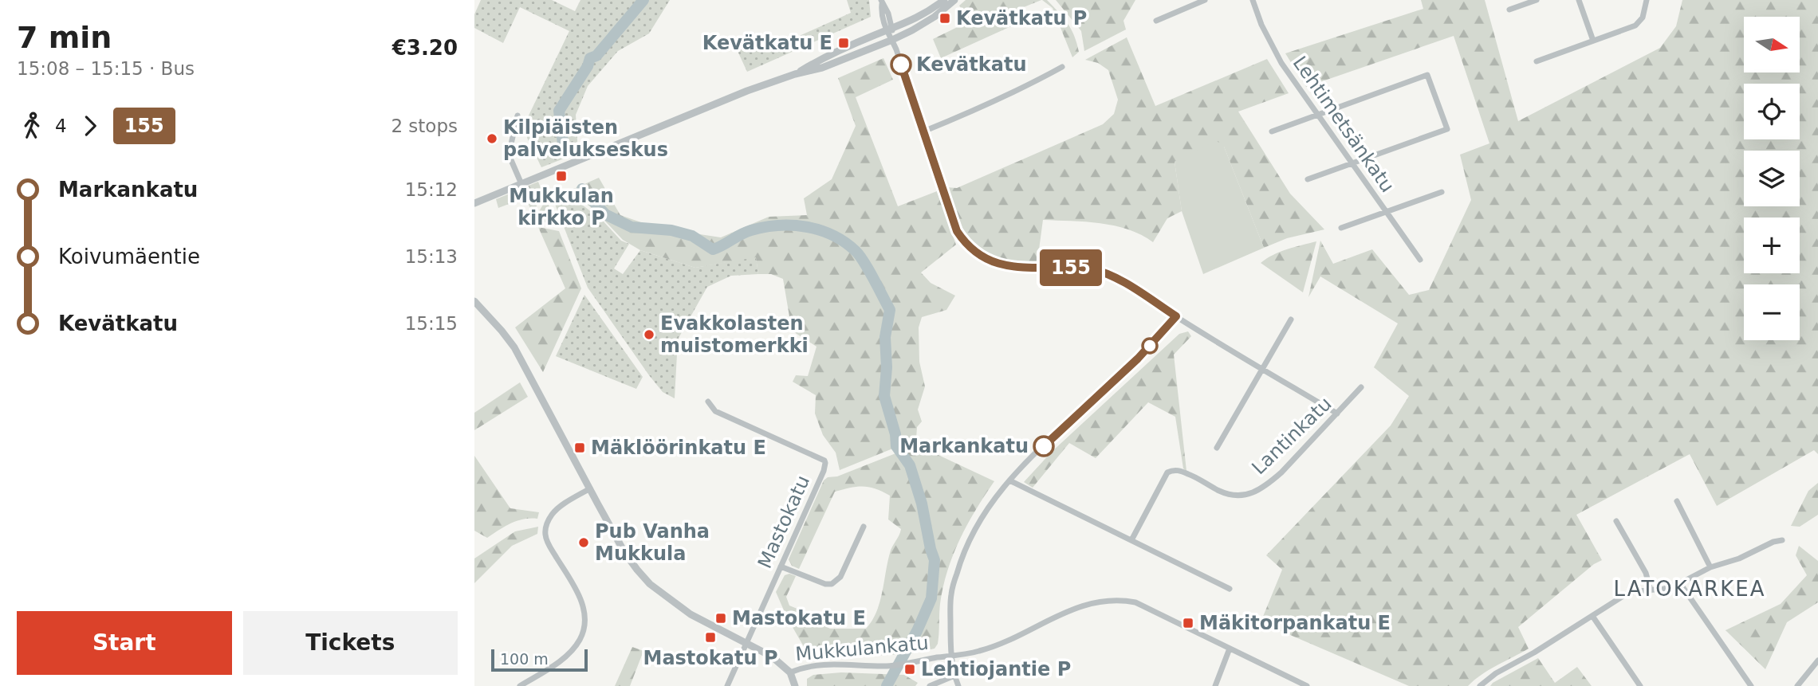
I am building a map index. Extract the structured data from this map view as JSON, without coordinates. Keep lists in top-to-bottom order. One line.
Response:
{"streets":{"street":["Lehtimetsänkatu","Lantinkatu","Mastokatu","Mukkulankatu"]},"crossings":[["Mastokatu","Mukkulankatu"]],"districts":["LATOKARKEA"],"places":{"transit":["Kevätkatu P","Kevätkatu E","Mukkulan kirkko P","Mäklöörinkatu E","Mastokatu E","Mäkitorpankatu E","Mastokatu P","Lehtiojantie P"],"other":["Kevätkatu","Kilpiäisten palvelukseskus","Evakkolasten muistomerkki","Markankatu","Pub Vanha Mukkula"]},"lines":["bus line 155"],"scale_bar":"100 m","north":"right","page":{"heading":["7 min","15:08 – 15:15 · Bus","€3.20"],"on_map":"155","map_buttons":["+","−"],"legs":["4","155","2 stops"],"list":[{"name":"Markankatu","value":"15:12"},{"name":"Koivumäentie","value":"15:13"},{"name":"Kevätkatu","value":"15:15"}],"buttons":["Start","Tickets"],"scale":"100 m"}}
